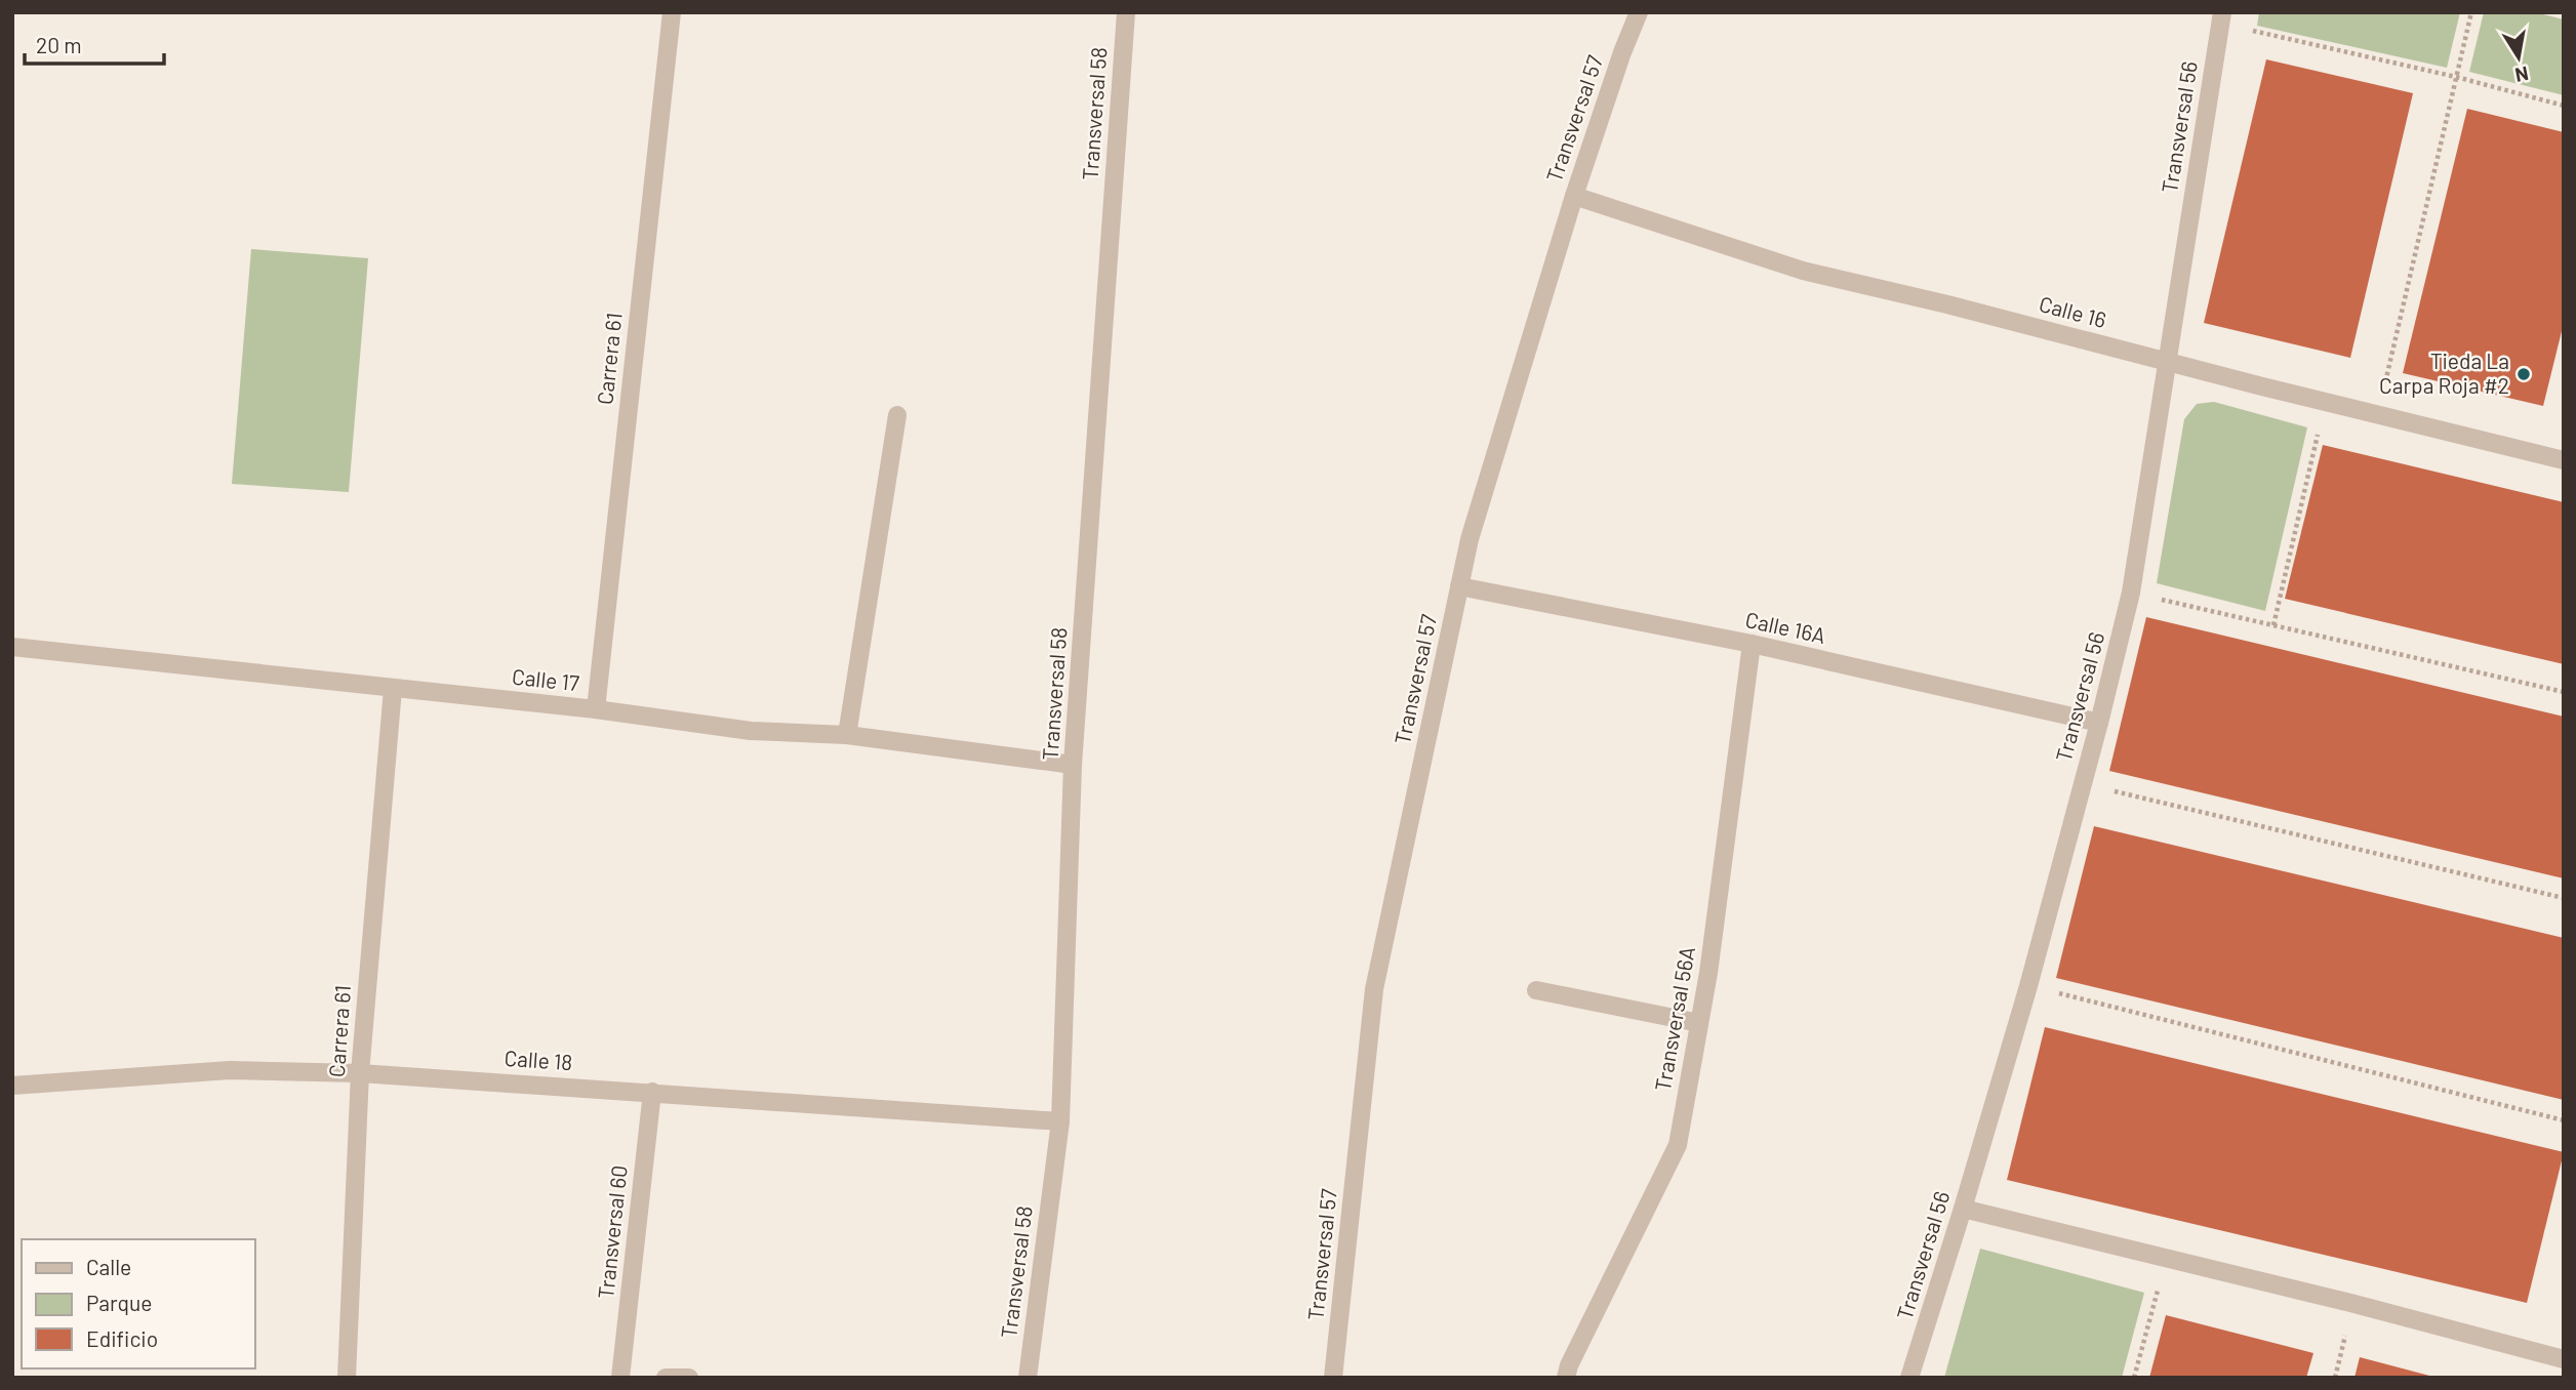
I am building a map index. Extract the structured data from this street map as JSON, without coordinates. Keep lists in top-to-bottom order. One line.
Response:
{"streets":{"street":["Transversal 58","Transversal 57","Transversal 56","Calle 16","Carrera 61","Calle 16A","Calle 17","Transversal 56A","Calle 18","Transversal 60"]},"crossings":[["Transversal 58","Calle 17"],["Transversal 58","Calle 18"],["Transversal 57","Calle 16"],["Transversal 57","Calle 16A"],["Transversal 56","Calle 16"],["Transversal 56","Calle 16A"],["Carrera 61","Calle 17"],["Carrera 61","Calle 18"],["Calle 16A","Transversal 56A"],["Calle 18","Transversal 60"]],"places":["Tieda La Carpa Roja #2"],"legend":["Calle","Parque","Edificio"],"scale_bar":"20 m","north":"bottom"}
